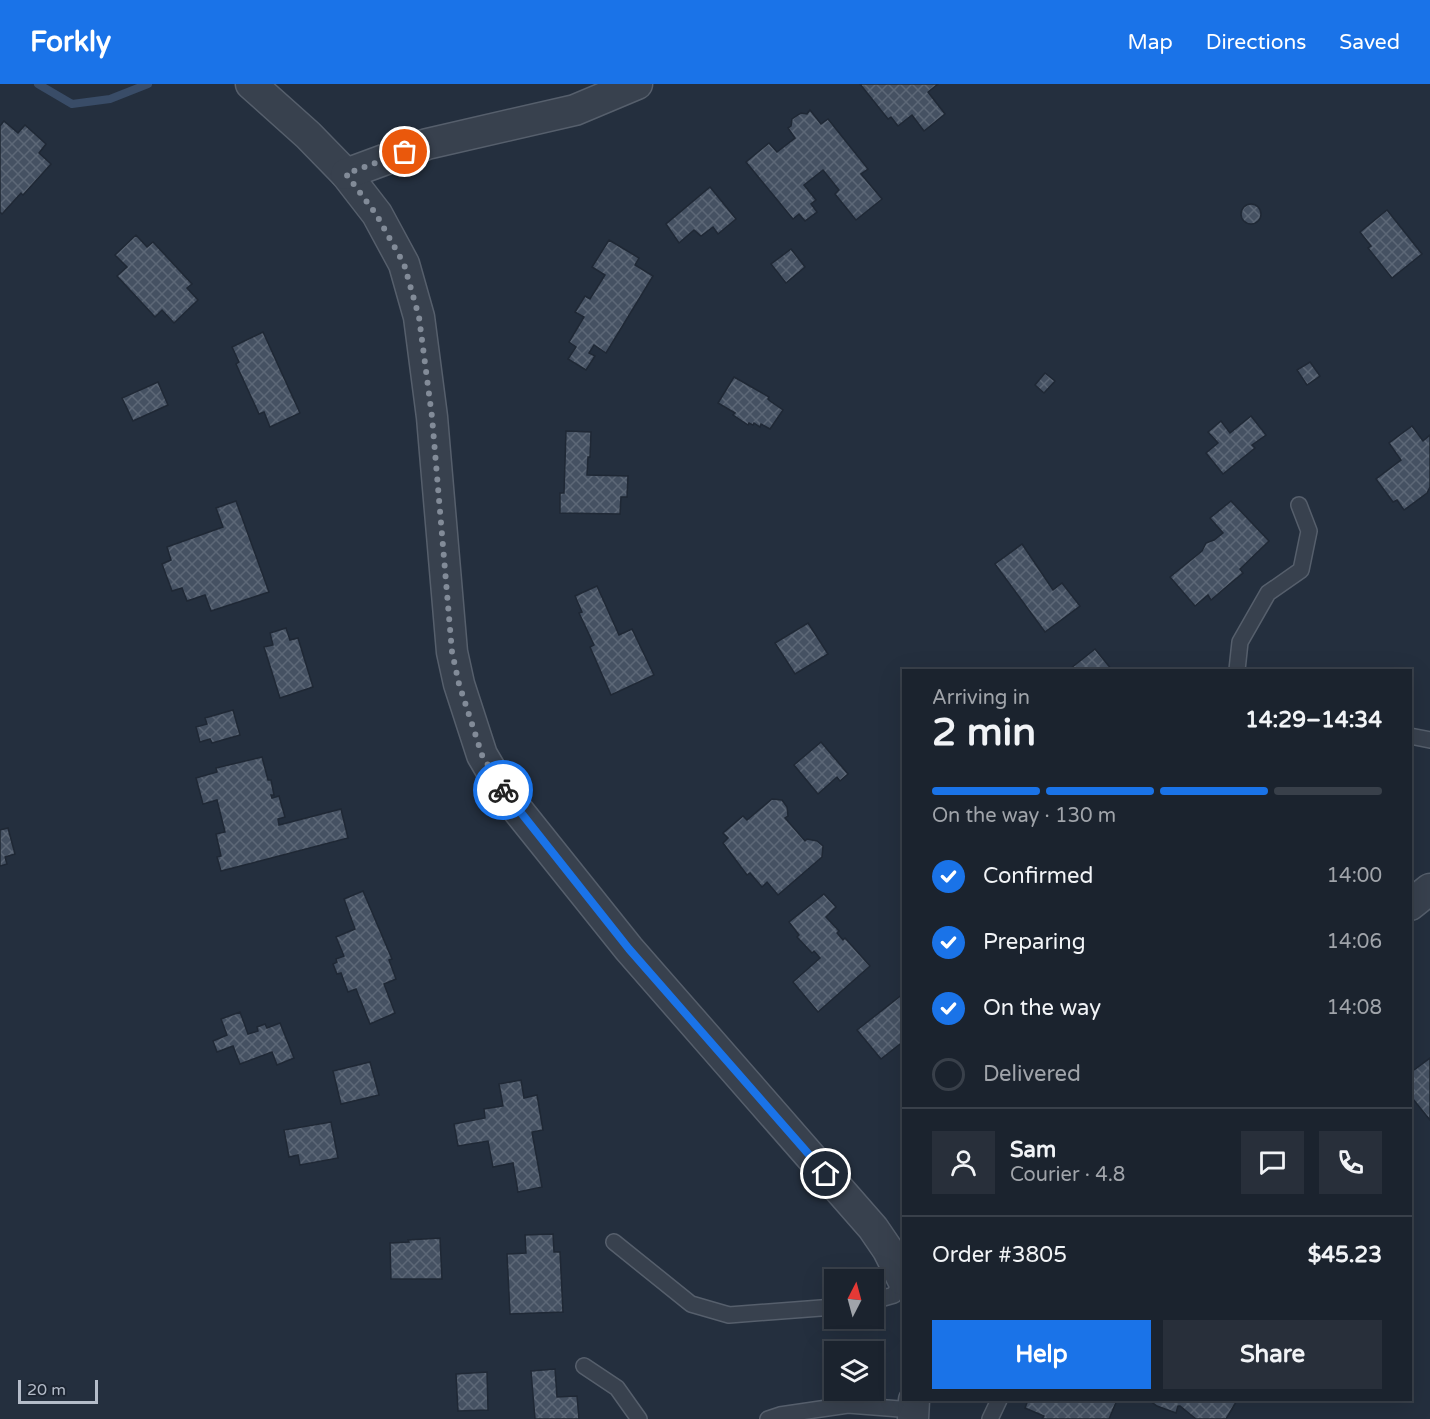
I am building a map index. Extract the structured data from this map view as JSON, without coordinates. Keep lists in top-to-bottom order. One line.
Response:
{"scale_bar":"20 m","north":"top","page":{"header":"Forkly","nav":["Map","Directions","Saved"],"heading":["2 min","Arriving in","14:29–14:34"],"panel":["Sam","Courier · 4.8","Order #3805","$45.23"],"bar":"On the way · 130 m","list":[["Confirmed","14:00"],["Preparing","14:06"],["On the way","14:08"],"Delivered"],"buttons":["Help","Share"],"scale":"20 m"}}
